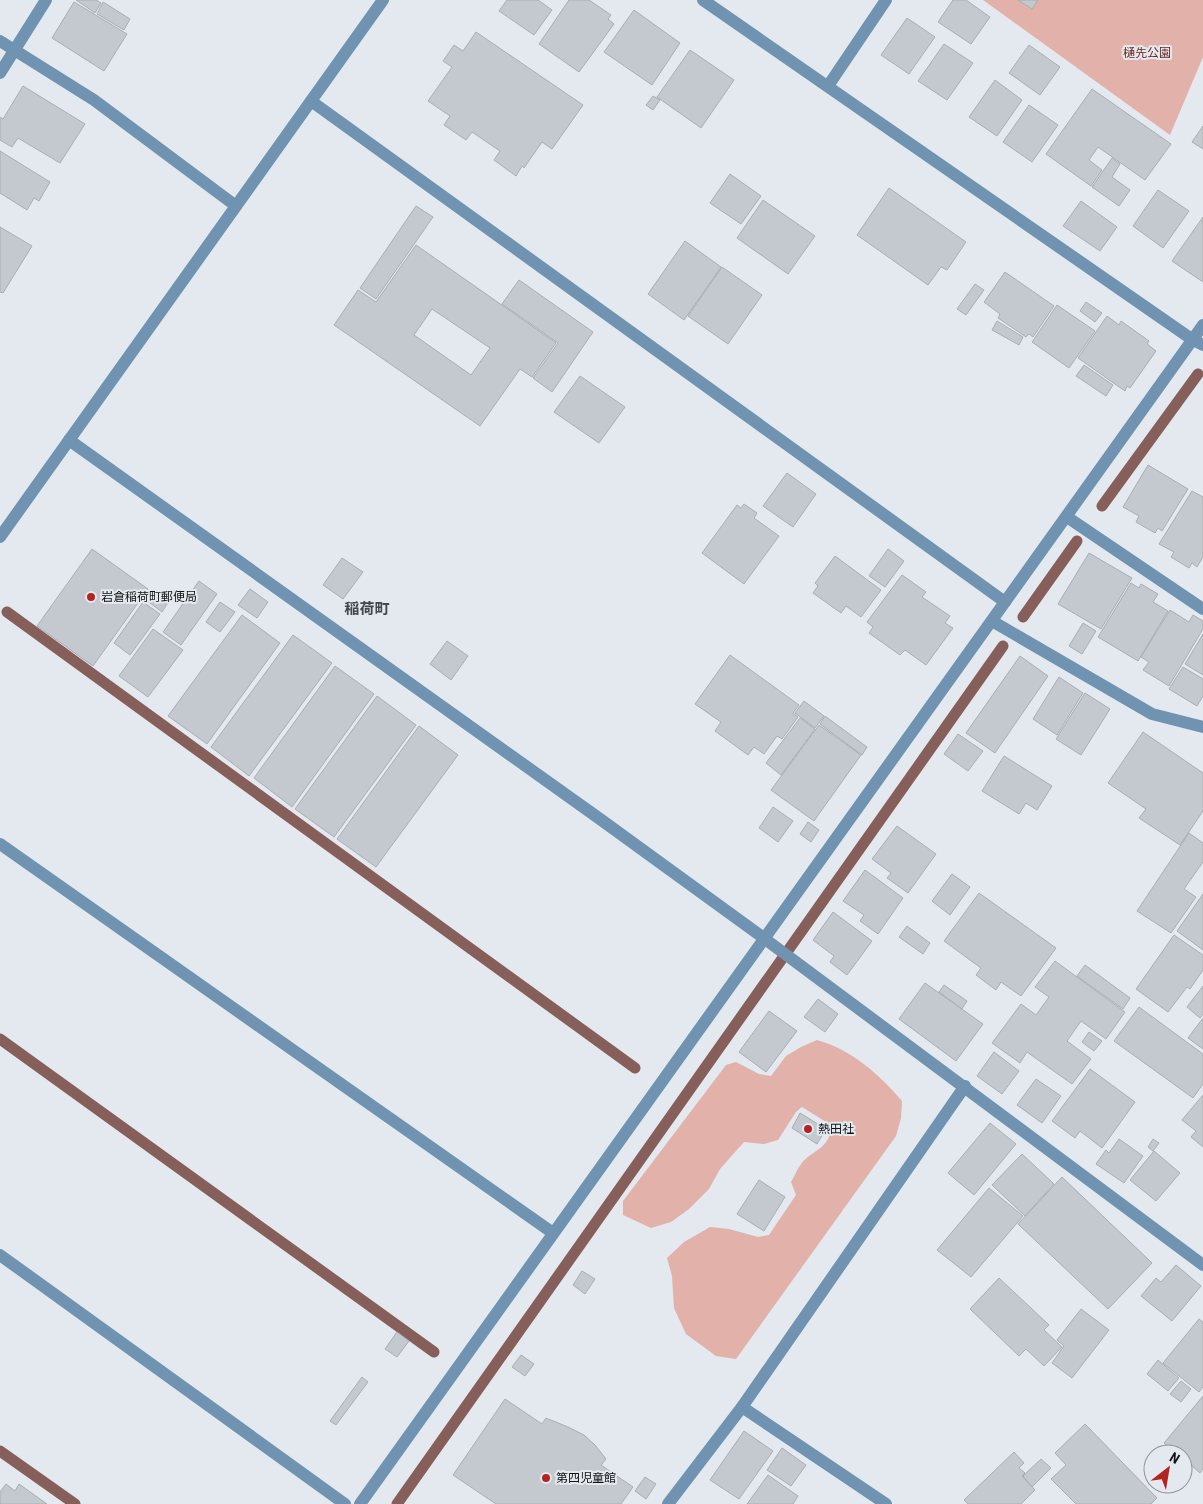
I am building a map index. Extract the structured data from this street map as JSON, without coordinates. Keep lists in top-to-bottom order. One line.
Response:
{"districts":["稲荷町"],"parks":["樋先公園"],"places":["岩倉稲荷町郵便局","熱田社","第四児童館"],"north":"top right"}
